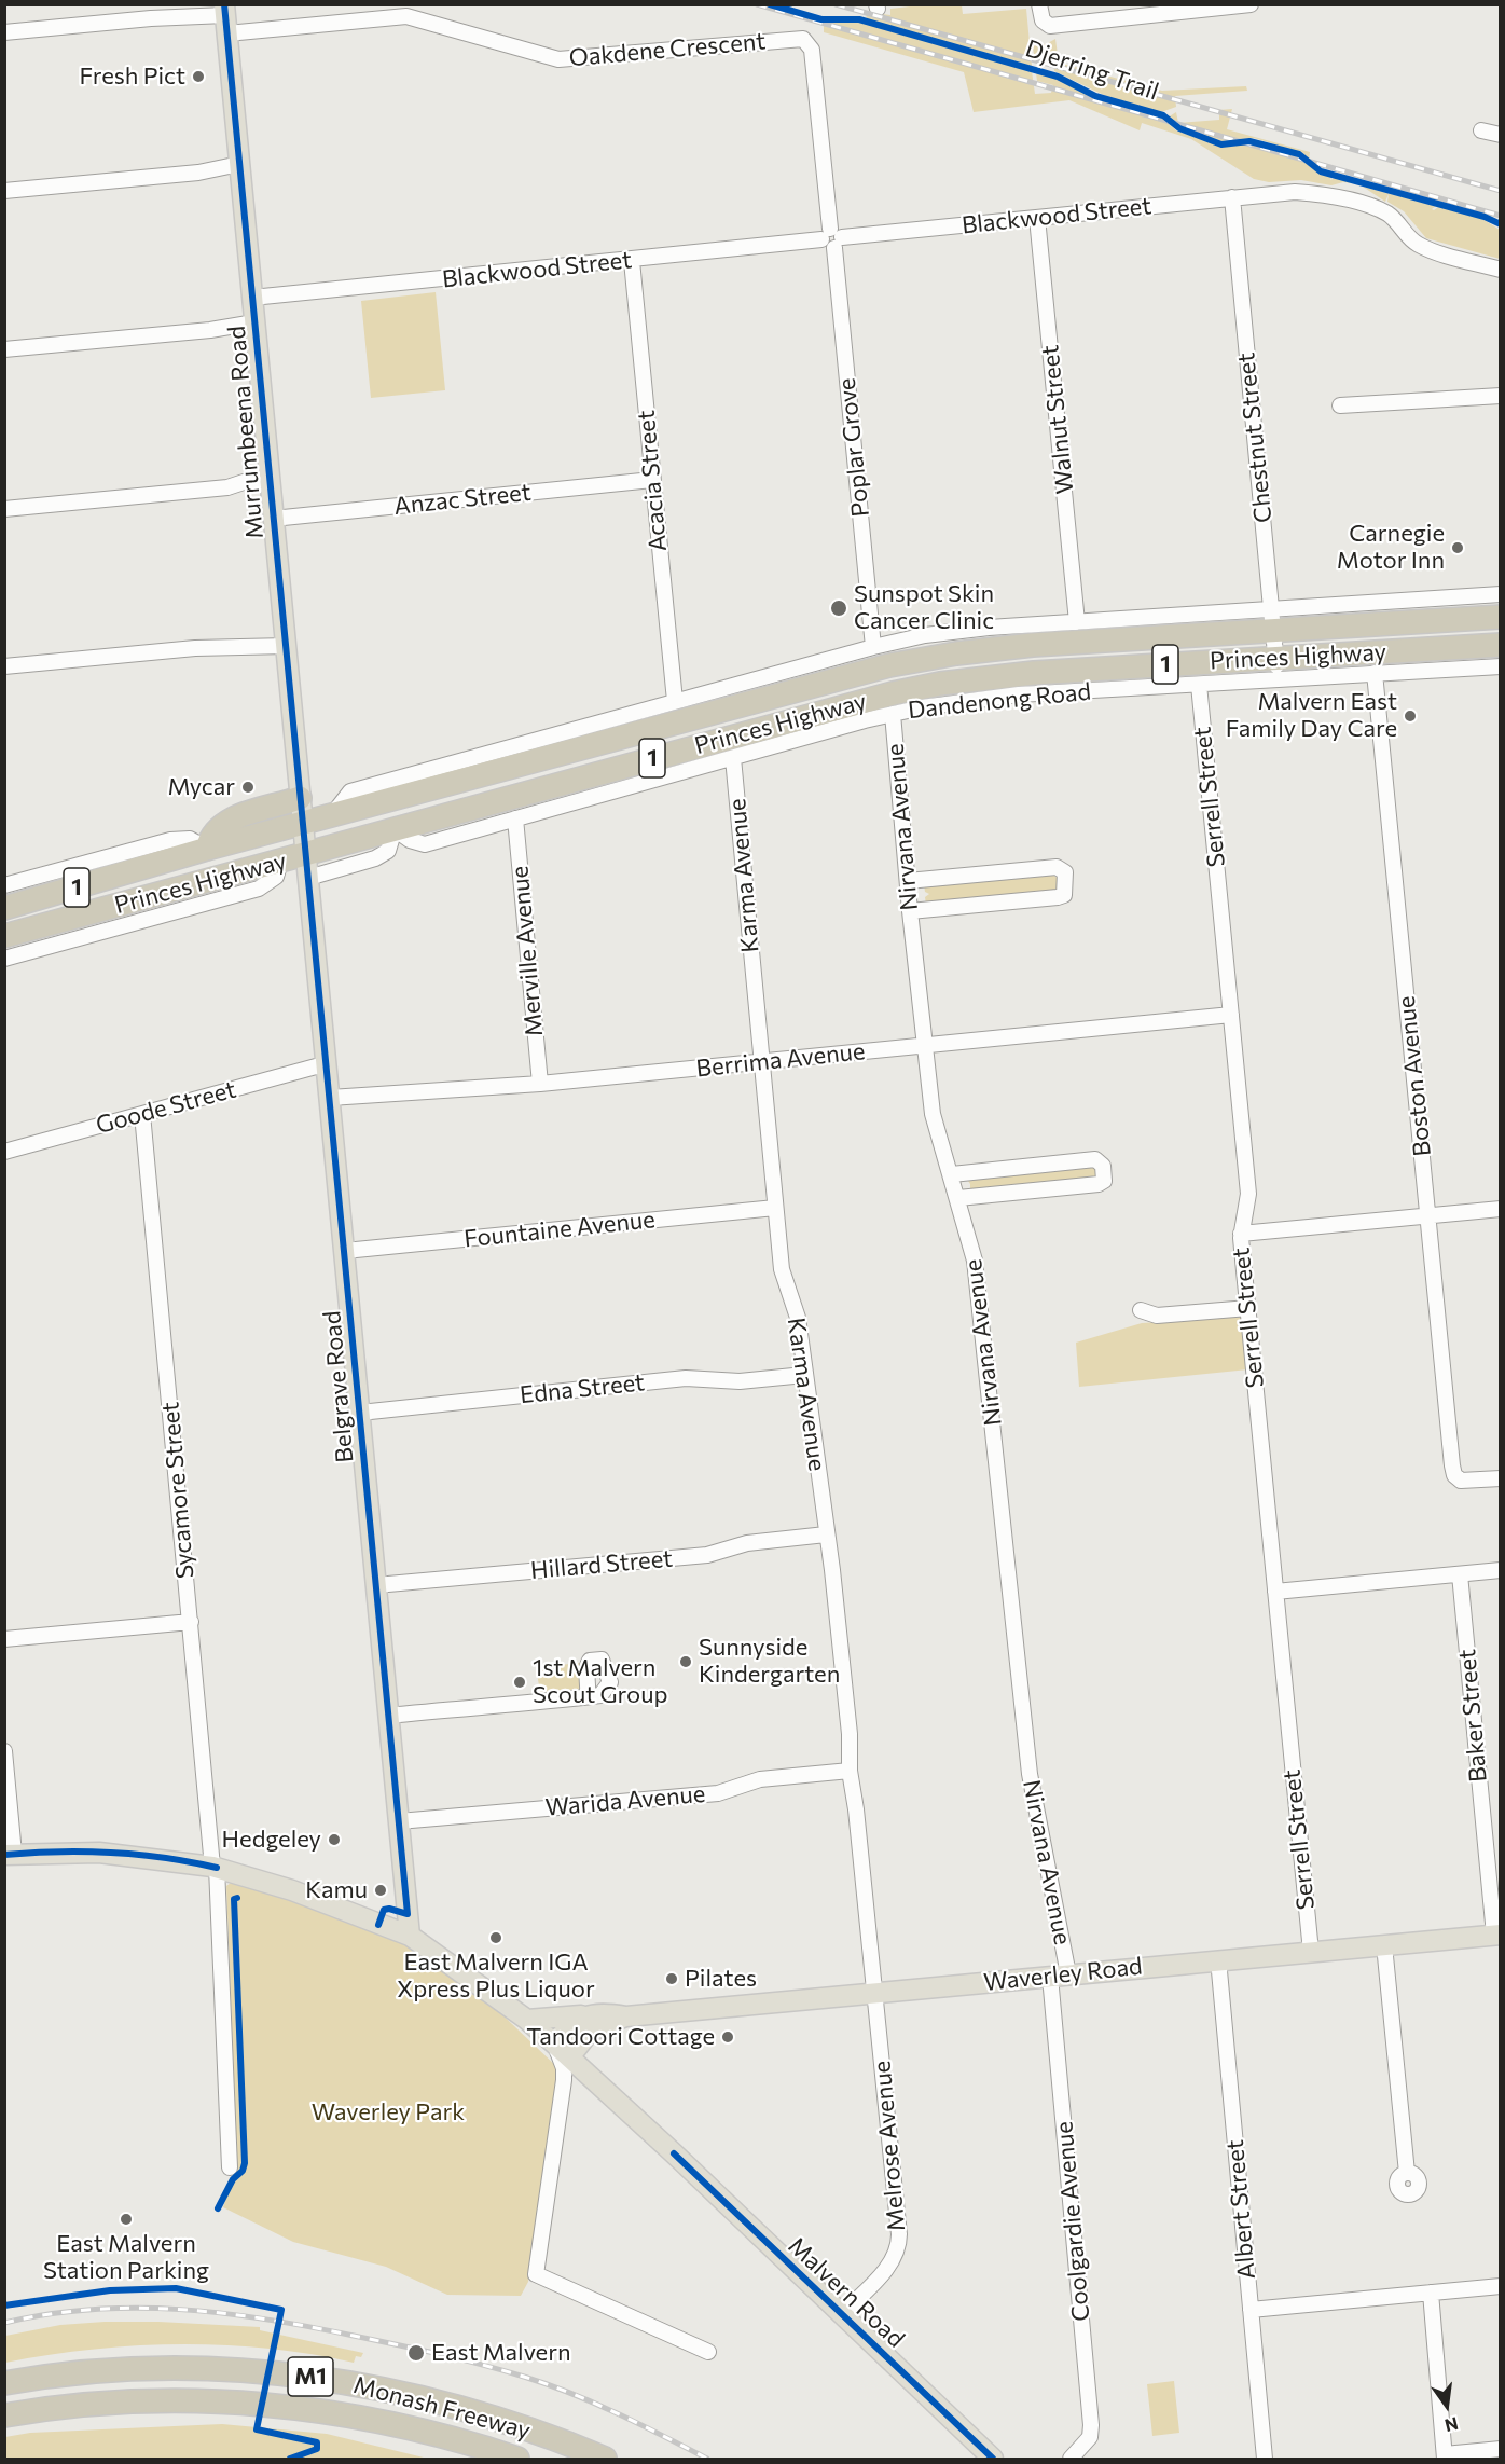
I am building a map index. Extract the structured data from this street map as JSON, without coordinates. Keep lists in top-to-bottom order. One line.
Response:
{"streets":{"highway":["Princes Highway","1","M1","Monash Freeway"],"main road":["Murrumbeena Road","Belgrave Road","Waverley Road","Malvern Road"],"street":["Oakdene Crescent","Blackwood Street","Walnut Street","Chestnut Street","Poplar Grove","Acacia Street","Anzac Street","Dandenong Road","Serrell Street","Nirvana Avenue","Karma Avenue","Merville Avenue","Berrima Avenue","Boston Avenue","Goode Street","Fountaine Avenue","Edna Street","Sycamore Street","Hillard Street","Baker Street","Warida Avenue","Melrose Avenue","Albert Street","Coolgardie Avenue"],"cycle path":["Djerring Trail"]},"crossings":[["Oakdene Crescent","Blackwood Street"],["Oakdene Crescent","Murrumbeena Road"],["Oakdene Crescent","Poplar Grove"],["Blackwood Street","Walnut Street"],["Blackwood Street","Murrumbeena Road"],["Blackwood Street","Chestnut Street"],["Blackwood Street","Poplar Grove"],["Blackwood Street","Acacia Street"],["Murrumbeena Road","Anzac Street"],["Murrumbeena Road","Princes Highway"],["Murrumbeena Road","Belgrave Road"],["Chestnut Street","Princes Highway"],["Chestnut Street","Dandenong Road"],["Acacia Street","Anzac Street"],["Princes Highway","Dandenong Road"],["Princes Highway","Belgrave Road"],["Dandenong Road","Serrell Street"],["Dandenong Road","Nirvana Avenue"],["Dandenong Road","Karma Avenue"],["Dandenong Road","Merville Avenue"],["Dandenong Road","Boston Avenue"],["Serrell Street","Berrima Avenue"],["Serrell Street","Waverley Road"],["Nirvana Avenue","Berrima Avenue"],["Nirvana Avenue","Waverley Road"],["Nirvana Avenue","Coolgardie Avenue"],["Karma Avenue","Berrima Avenue"],["Karma Avenue","Fountaine Avenue"],["Karma Avenue","Edna Street"],["Karma Avenue","Hillard Street"],["Karma Avenue","Warida Avenue"],["Karma Avenue","Waverley Road"],["Karma Avenue","Melrose Avenue"],["Merville Avenue","Berrima Avenue"],["Berrima Avenue","Belgrave Road"],["Goode Street","Belgrave Road"],["Goode Street","Sycamore Street"],["Fountaine Avenue","Belgrave Road"],["Belgrave Road","Edna Street"],["Belgrave Road","Hillard Street"],["Belgrave Road","Warida Avenue"],["Baker Street","Waverley Road"],["Waverley Road","Melrose Avenue"],["Waverley Road","Albert Street"],["Waverley Road","Coolgardie Avenue"],["Waverley Road","Malvern Road"],["Melrose Avenue","Malvern Road"]],"parks":["Waverley Park"],"places":["Fresh Pict","Carnegie Motor Inn","Sunspot Skin Cancer Clinic","Malvern East Family Day Care","Mycar","Sunnyside Kindergarten","1st Malvern Scout Group","Hedgeley","Kamu","East Malvern IGA Xpress Plus Liquor","Pilates","Tandoori Cottage","East Malvern Station Parking","East Malvern"],"north":"bottom"}
